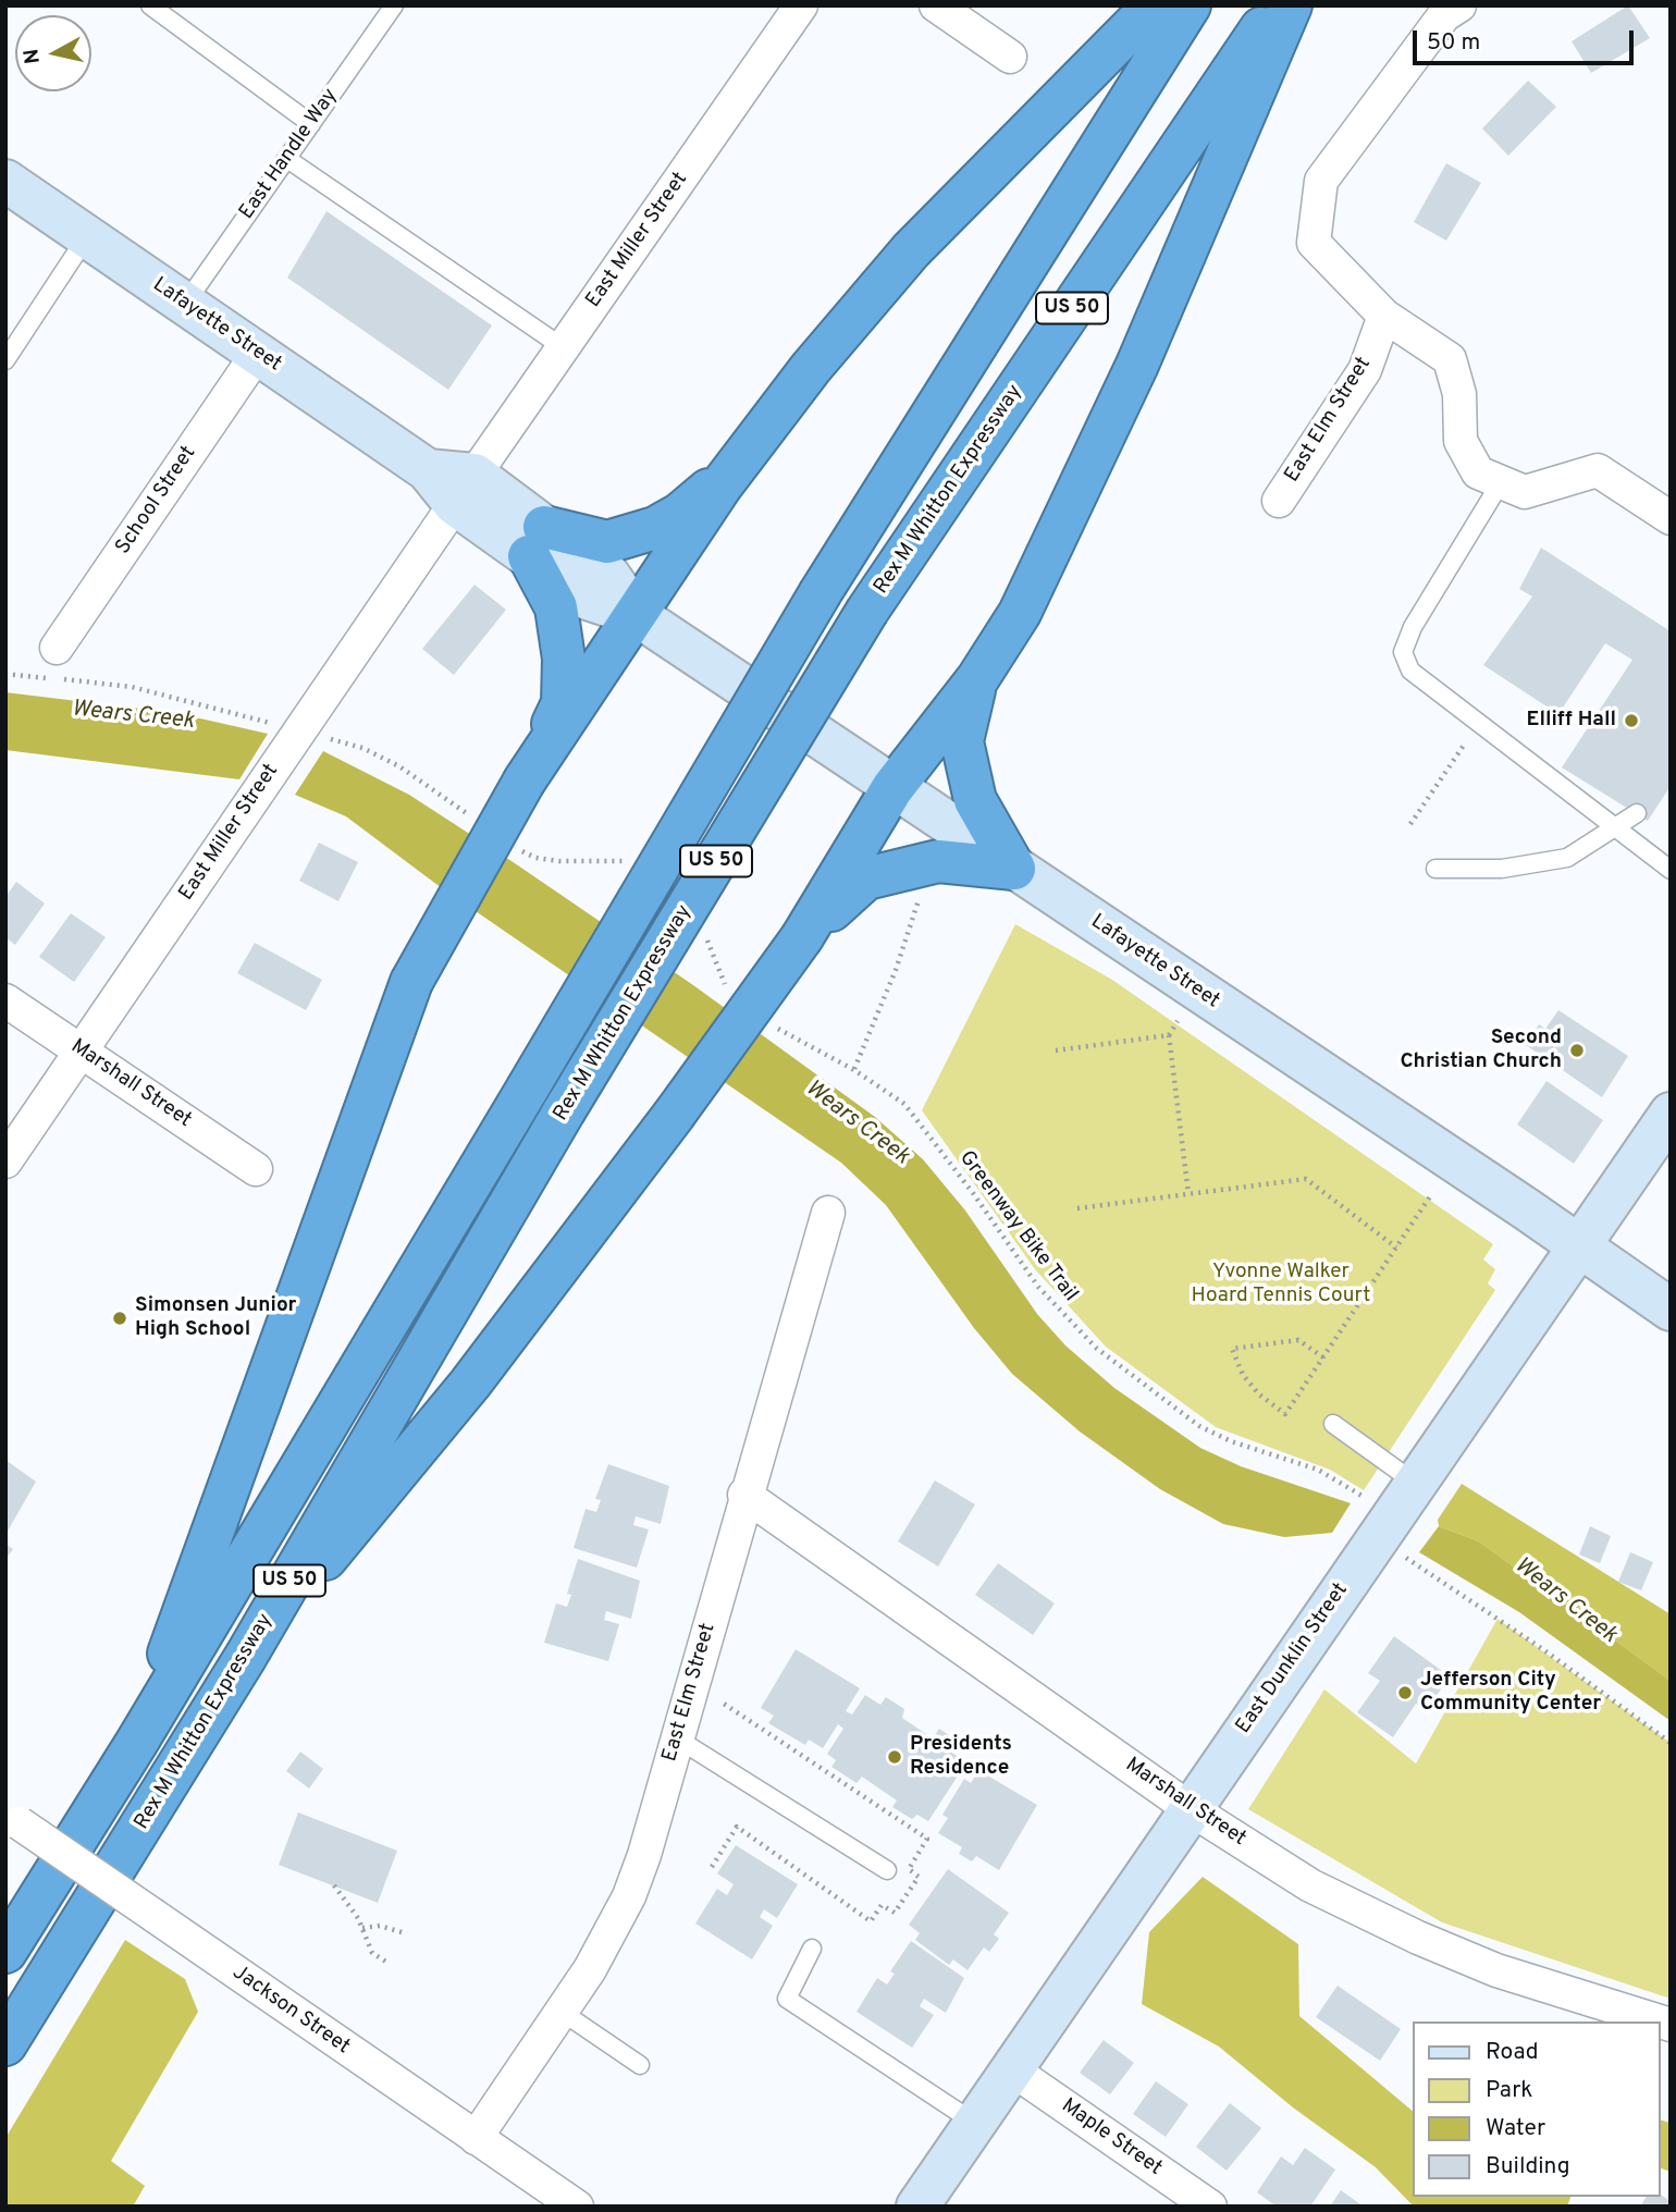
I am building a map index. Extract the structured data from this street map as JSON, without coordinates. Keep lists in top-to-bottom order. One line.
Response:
{"streets":{"highway":["US 50","Rex M Whitton Expressway"],"main road":["Lafayette Street","East Dunklin Street"],"street":["East Miller Street","East Elm Street","School Street","Marshall Street","Jackson Street","Maple Street"],"lane":["East Handle Way"],"path":["Greenway Bike Trail"]},"crossings":[["East Handle Way","Lafayette Street"],["East Miller Street","Lafayette Street"],["East Miller Street","Marshall Street"],["Lafayette Street","School Street"],["Lafayette Street","East Dunklin Street"],["East Elm Street","Marshall Street"],["East Elm Street","Jackson Street"],["Marshall Street","East Dunklin Street"],["East Dunklin Street","Maple Street"]],"water":["Wears Creek"],"parks":["Yvonne Walker Hoard Tennis Court"],"places":["Elliff Hall","Second Christian Church","Simonsen Junior High School","Jefferson City Community Center","Presidents Residence"],"legend":["Road","Park","Water","Building"],"scale_bar":"50 m","north":"left"}
